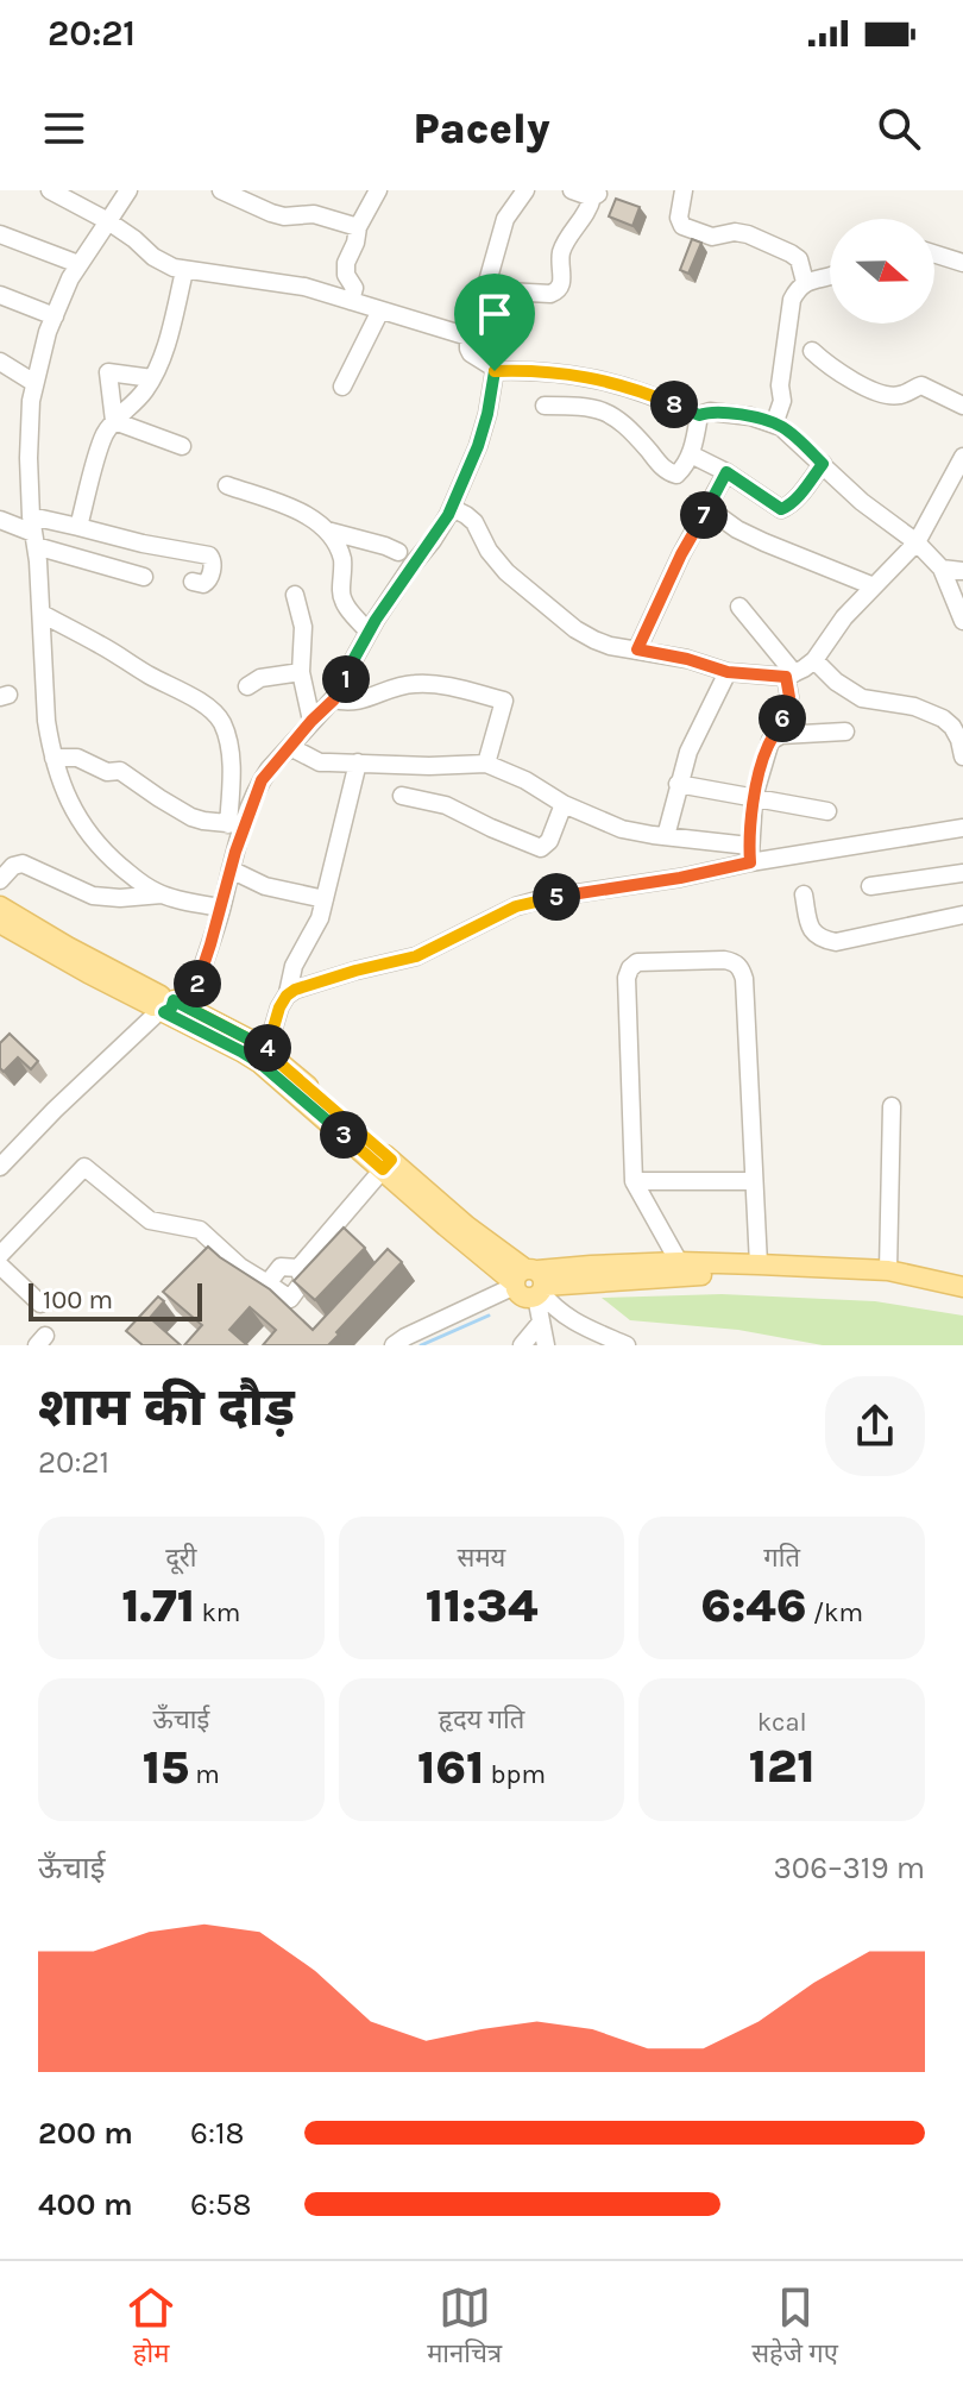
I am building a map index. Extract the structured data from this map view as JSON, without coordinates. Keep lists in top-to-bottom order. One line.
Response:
{"scale_bar":"100 m","north":"right","page":{"status":"20:21","header":"Pacely","pins":["8","7","1","6","5","2","4","3"],"scale":"100 m","heading":["शाम की दौड़","20:21"],"stats":[["दूरी","1.71 km"],["समय","11:34"],["गति","6:46 /km"],["ऊँचाई","15 m"],["हृदय गति","161 bpm"],["kcal","121"]],"chart":["ऊँचाई","306–319 m"],"list":[{"name":"200 m","note":"6:18"},{"name":"400 m","note":"6:58"}],"tabs":["होम","मानचित्र","सहेजे गए"]}}
